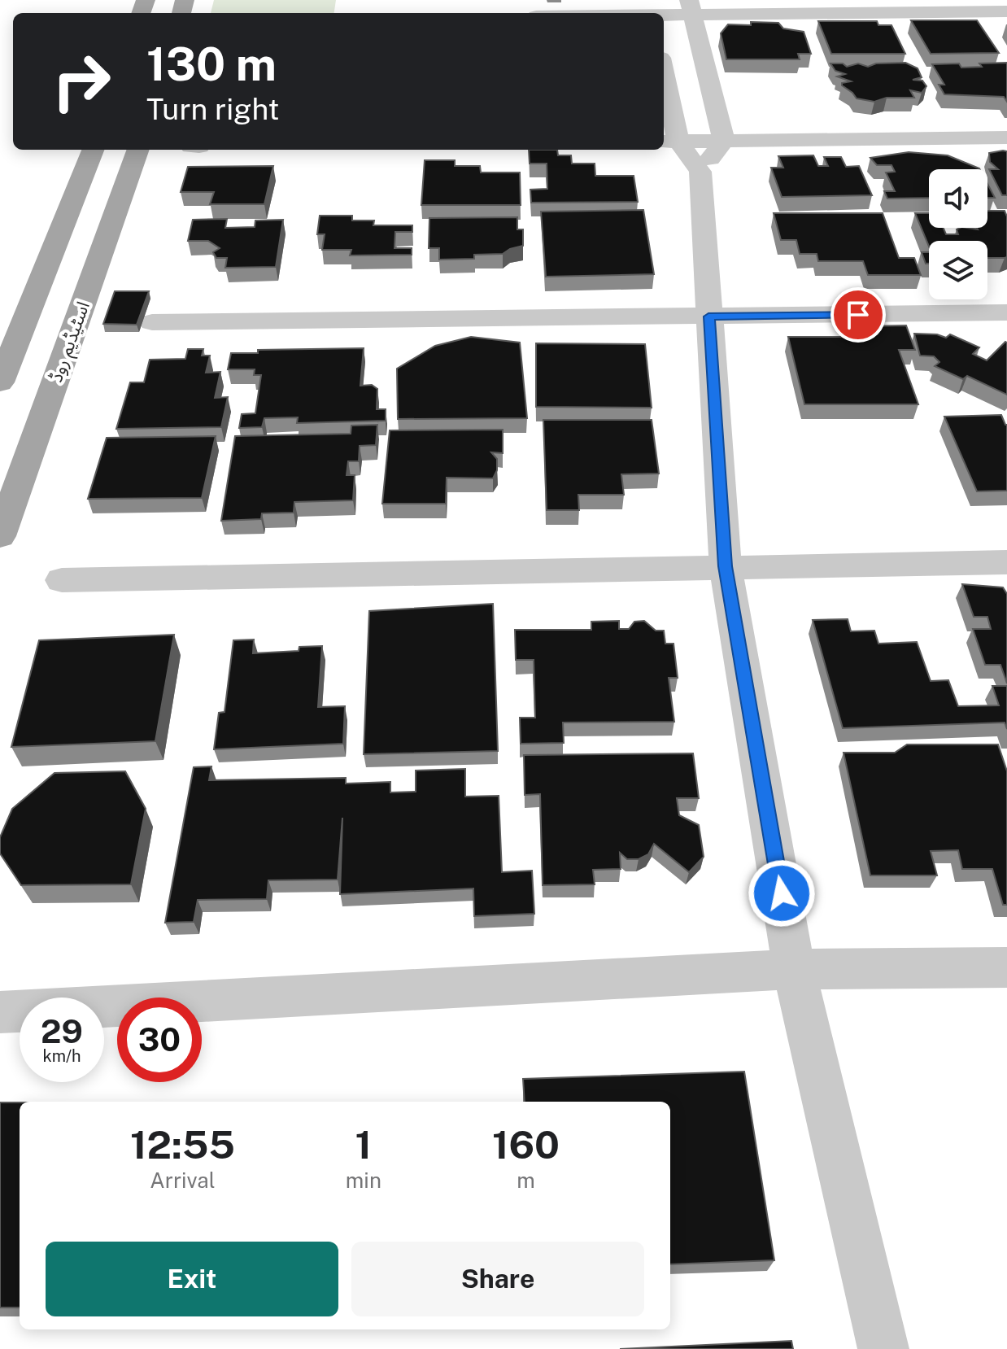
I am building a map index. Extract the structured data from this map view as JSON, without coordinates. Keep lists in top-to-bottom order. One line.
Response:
{"streets":{"main road":["اسٹیڈیم روڈ"]},"page":{"turn":["130 m","Turn right"],"speed":"29 km/h","limit":"30","eta":["12:55","Arrival","1","min","160","m"],"buttons":["Exit","Share"]}}
